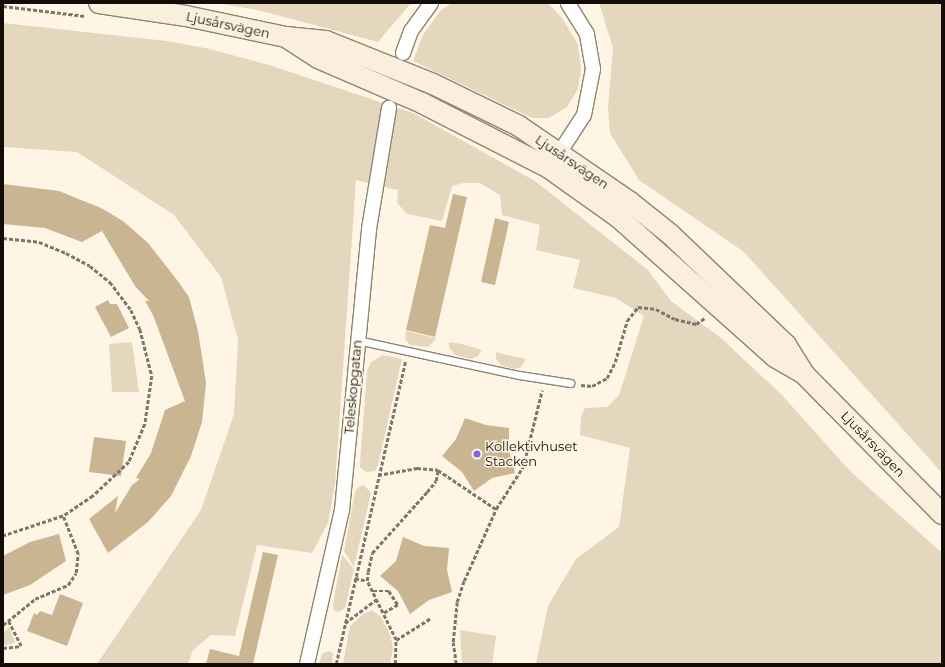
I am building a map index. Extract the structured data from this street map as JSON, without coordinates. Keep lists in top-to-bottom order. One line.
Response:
{"streets":{"main road":["Ljusårsvägen"],"street":["Teleskopgatan"]},"places":["Kollektivhuset Stacken"]}
